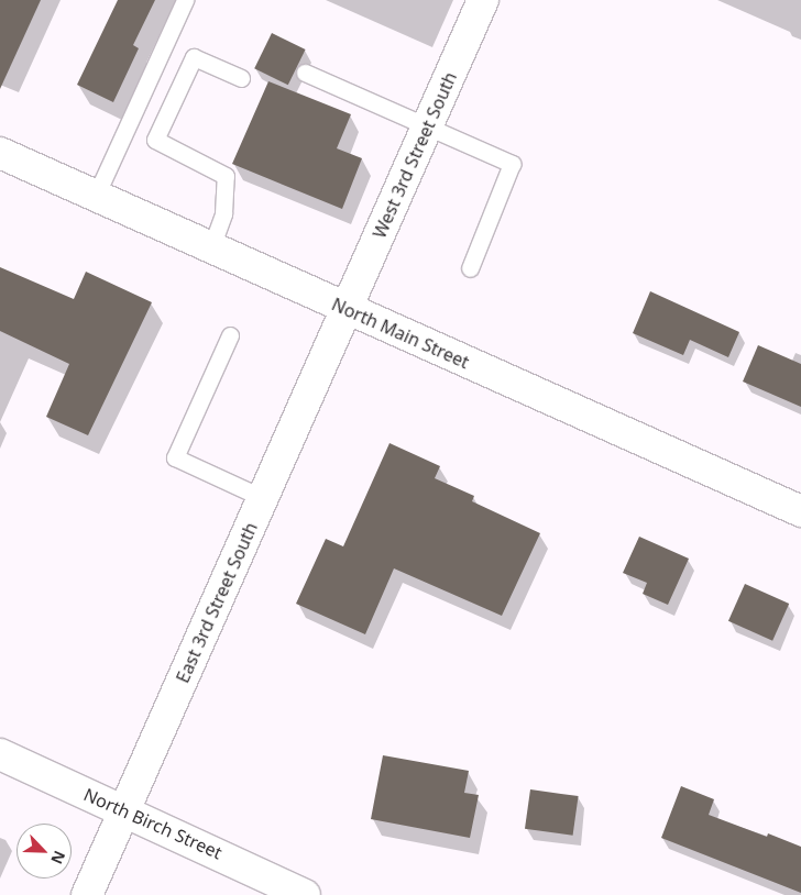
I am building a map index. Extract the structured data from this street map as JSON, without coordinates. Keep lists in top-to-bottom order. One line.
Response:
{"streets":{"street":["West 3rd Street South","North Main Street","East 3rd Street South","North Birch Street"]},"crossings":[["West 3rd Street South","North Main Street"],["West 3rd Street South","East 3rd Street South"],["North Main Street","East 3rd Street South"],["East 3rd Street South","North Birch Street"]],"north":"bottom right"}
